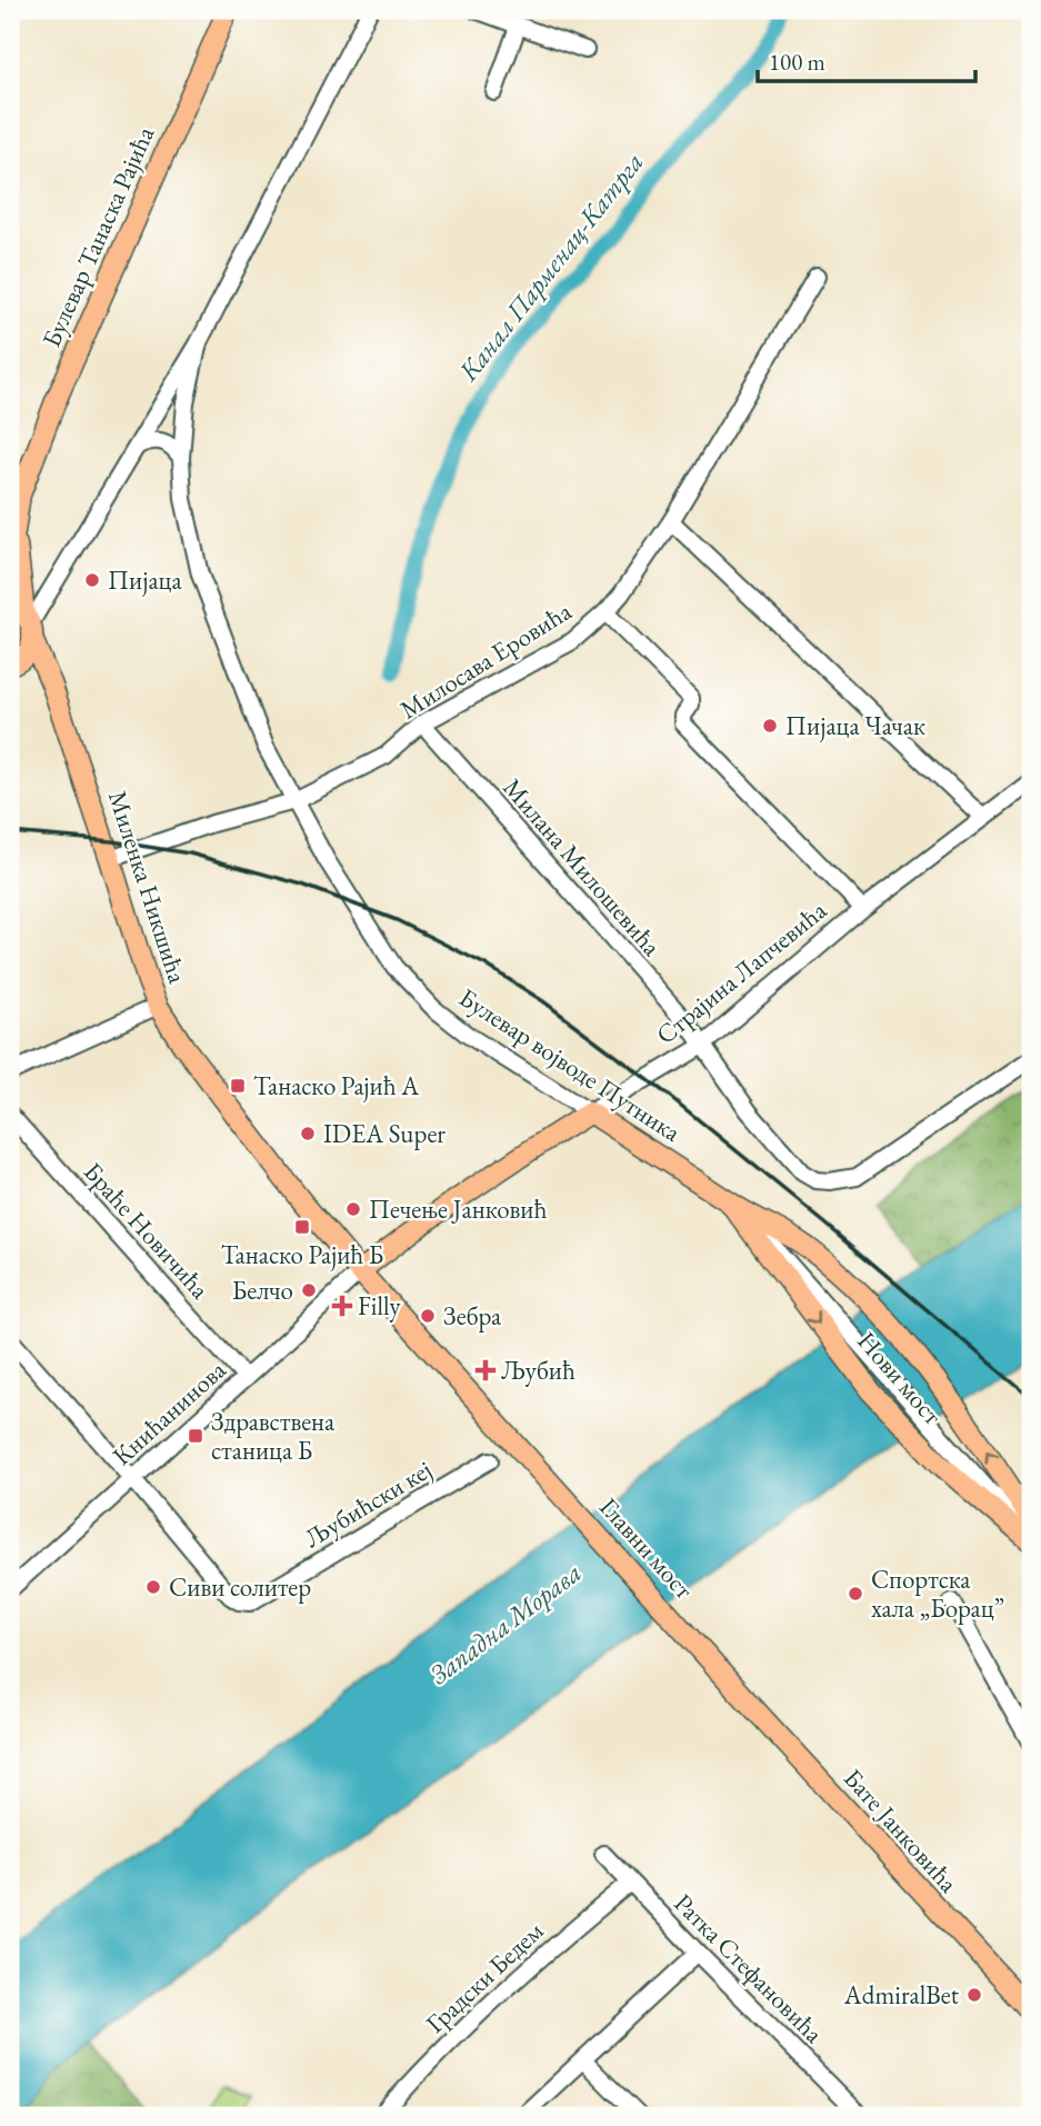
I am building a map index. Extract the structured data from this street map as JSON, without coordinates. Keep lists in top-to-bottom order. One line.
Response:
{"streets":{"main road":["Булевар Танаска Рајића","Миленка Никшића","Страјина Лапчевића","Булевар војводе Путника","Нови мост","Главни мост","Бате Јанковића"],"street":["Милосава Еровића","Милана Милошевића","Браће Новичића","Книћанинова","Љубићски кеј","Ратка Стефановића","Градски Бедем"]},"crossings":[["Булевар Танаска Рајића","Миленка Никшића"],["Милосава Еровића","Милана Милошевића"],["Милосава Еровића","Миленка Никшића"],["Милосава Еровића","Булевар војводе Путника"],["Милана Милошевића","Страјина Лапчевића"],["Миленка Никшића","Страјина Лапчевића"],["Миленка Никшића","Книћанинова"],["Миленка Никшића","Главни мост"],["Страјина Лапчевића","Булевар војводе Путника"],["Страјина Лапчевића","Книћанинова"],["Булевар војводе Путника","Нови мост"],["Браће Новичића","Книћанинова"],["Книћанинова","Љубићски кеј"],["Главни мост","Бате Јанковића"],["Ратка Стефановића","Градски Бедем"]],"water":["Канал Парменац-Катрга","Западна Морава"],"places":{"other":["Пијаца","Пијаца Чачак","IDEA Super","Печење Јанковић","Белчо","Зебра","Сиви солитер","Спортска хала „Борац”","AdmiralBet"],"transit":["Танаско Рајић А","Танаско Рајић Б","Здравствена станица Б"],"health":["Filly","Љубић"]},"scale_bar":"100 m"}
